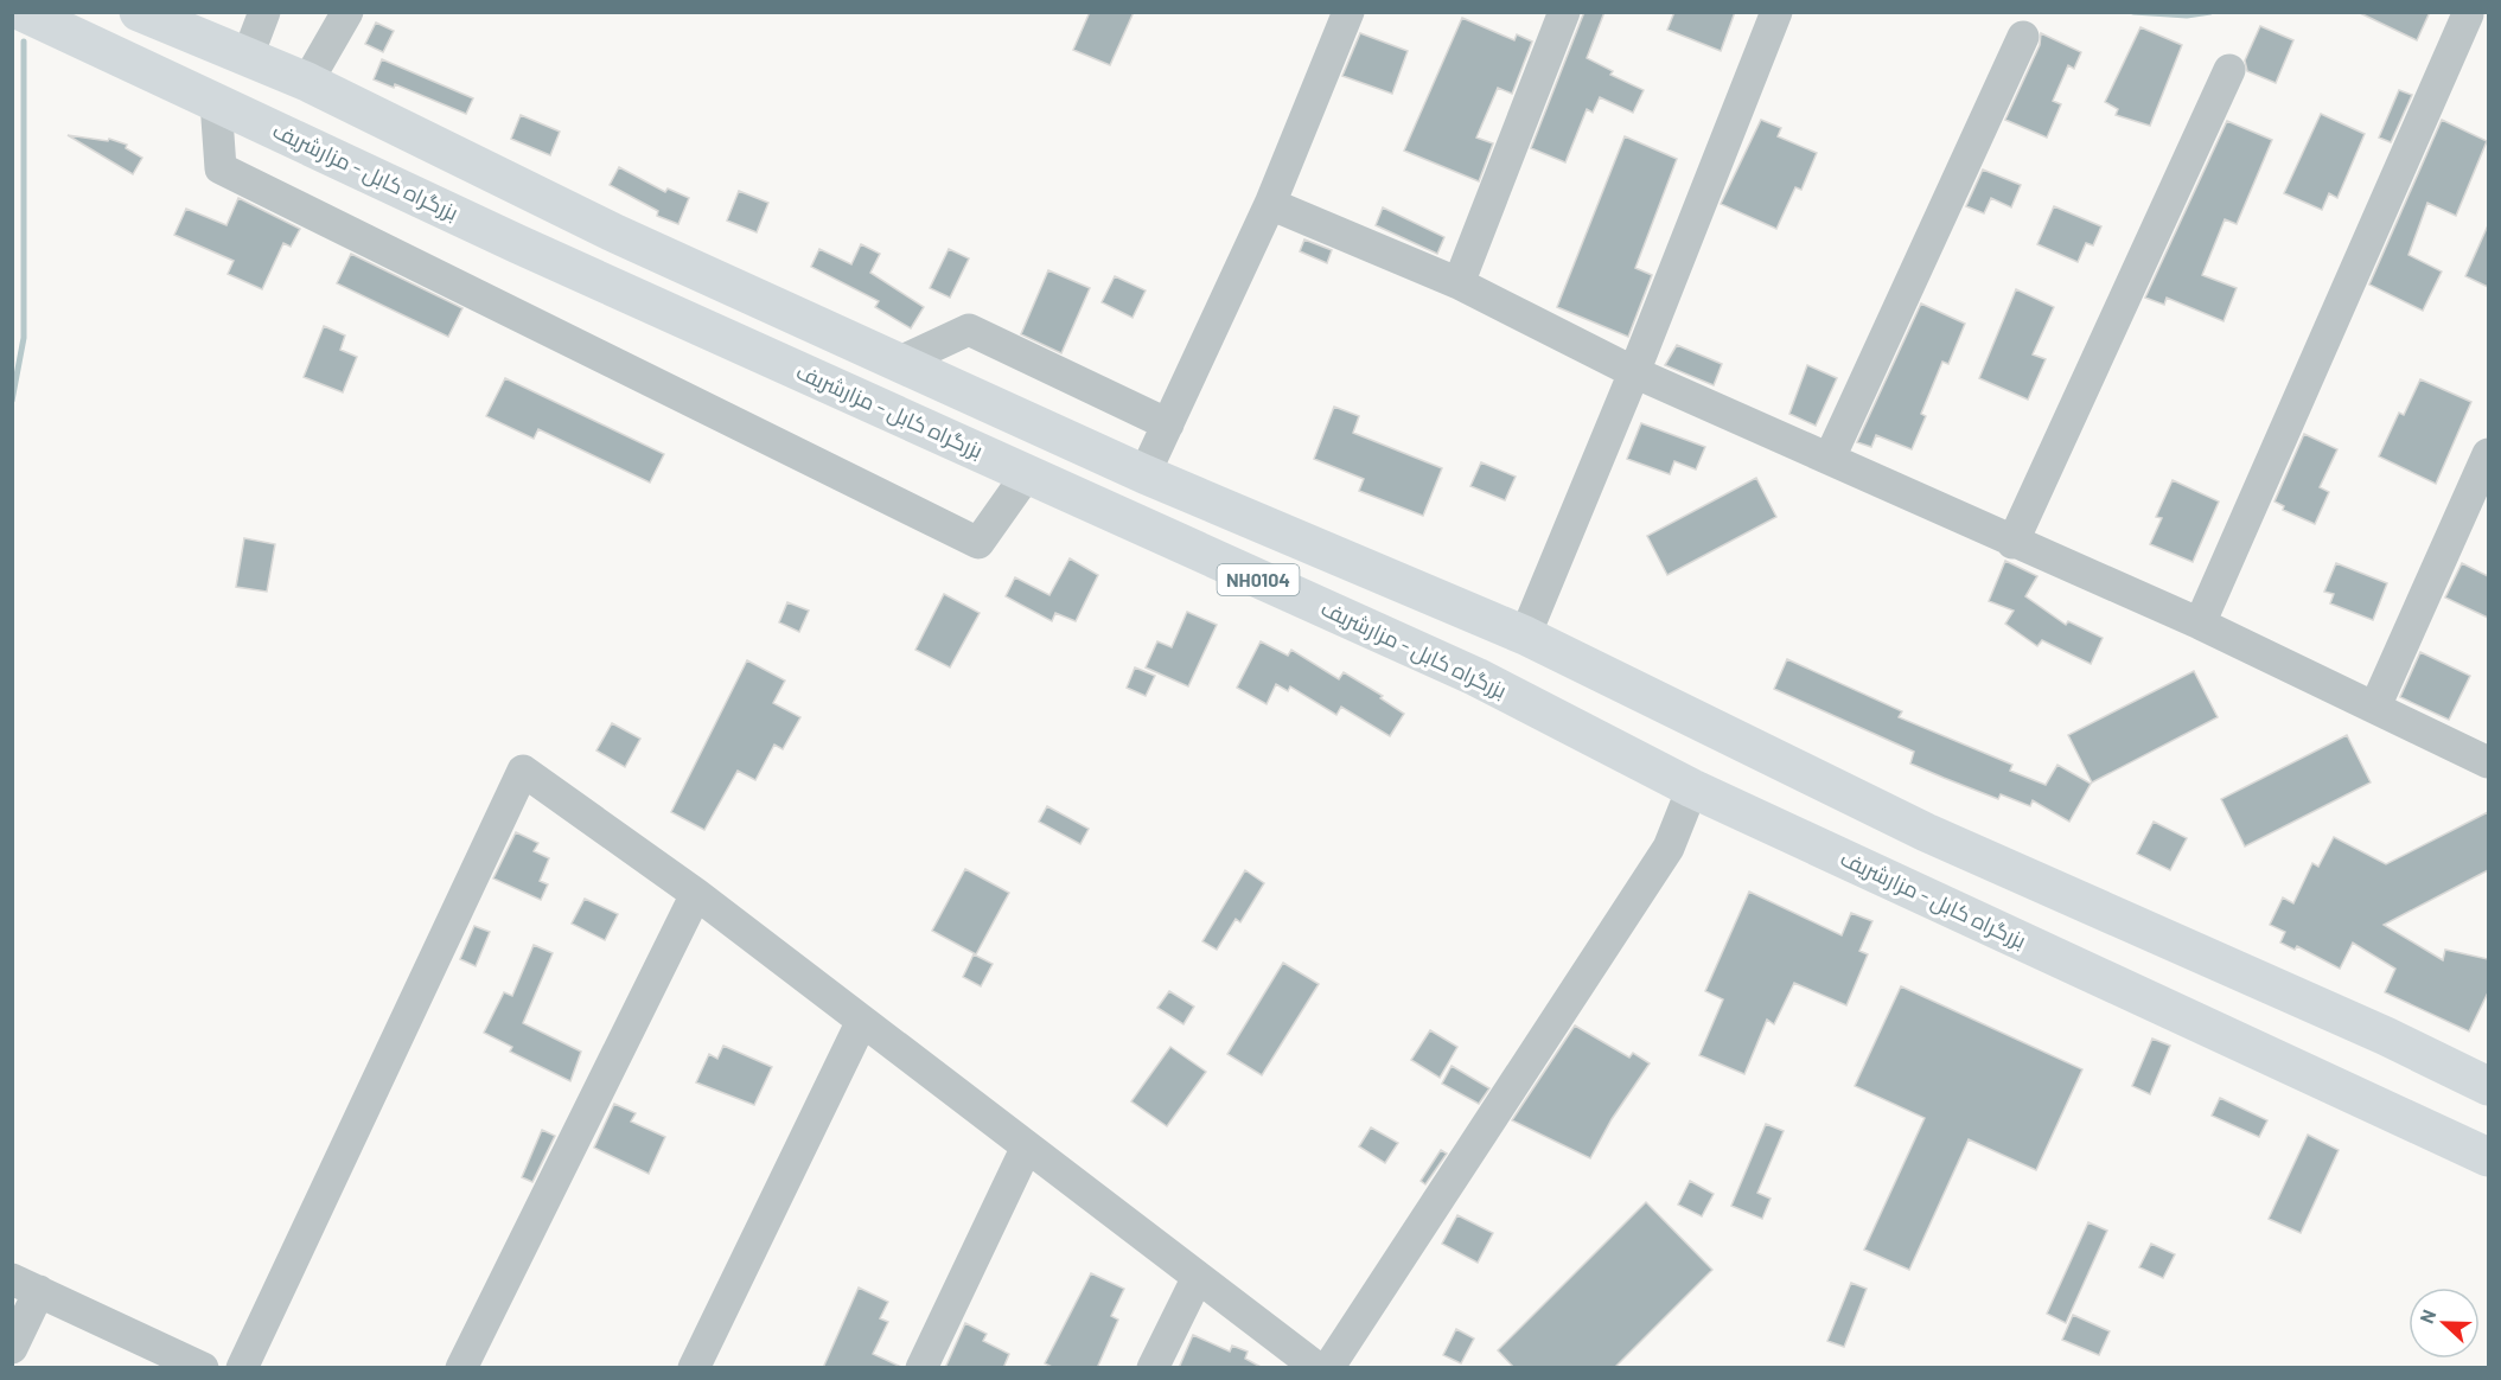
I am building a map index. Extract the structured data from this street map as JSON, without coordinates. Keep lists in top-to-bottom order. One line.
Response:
{"streets":{"highway":["بزرگراه کابل - مزارشریف","NH0104"]},"north":"left"}
